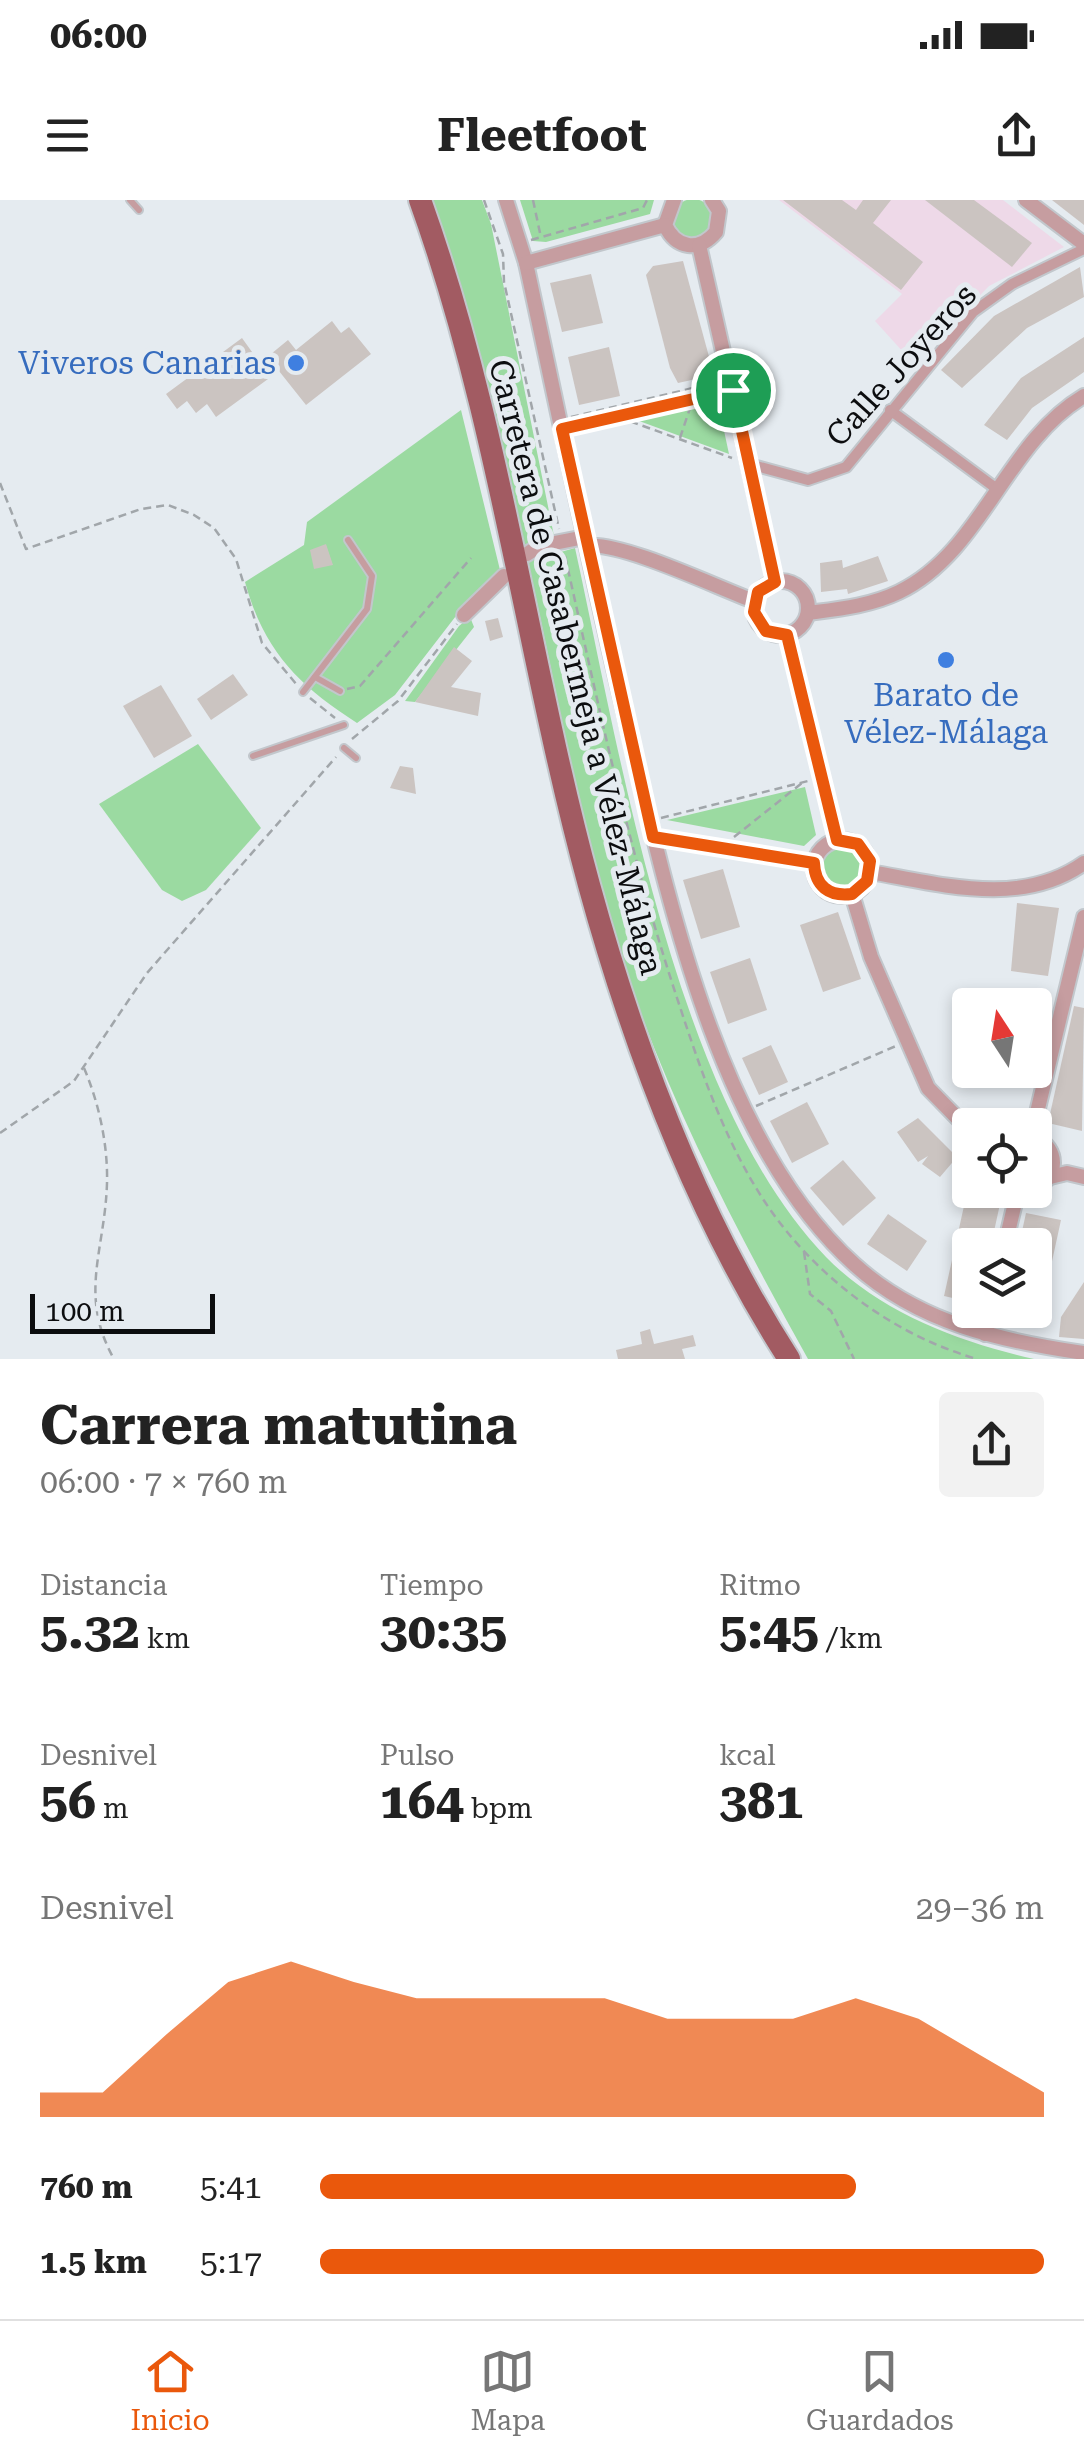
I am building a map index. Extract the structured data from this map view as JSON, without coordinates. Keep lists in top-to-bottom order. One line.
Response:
{"streets":{"main road":["Carretera de Casabermeja a Vélez-Málaga"],"street":["Calle Joyeros"]},"places":["Viveros Canarias","Barato de Vélez-Málaga"],"scale_bar":"100 m","north":"top","page":{"status":"06:00","header":"Fleetfoot","scale":"100 m","heading":["Carrera matutina","06:00 · 7 × 760 m"],"stats":[["Distancia","5.32 km"],["Tiempo","30:35"],["Ritmo","5:45 /km"],["Desnivel","56 m"],["Pulso","164 bpm"],["kcal","381"]],"chart":["Desnivel","29–36 m"],"list":[{"name":"760 m","note":"5:41"},{"name":"1.5 km","note":"5:17"}],"tabs":["Inicio","Mapa","Guardados"]}}
